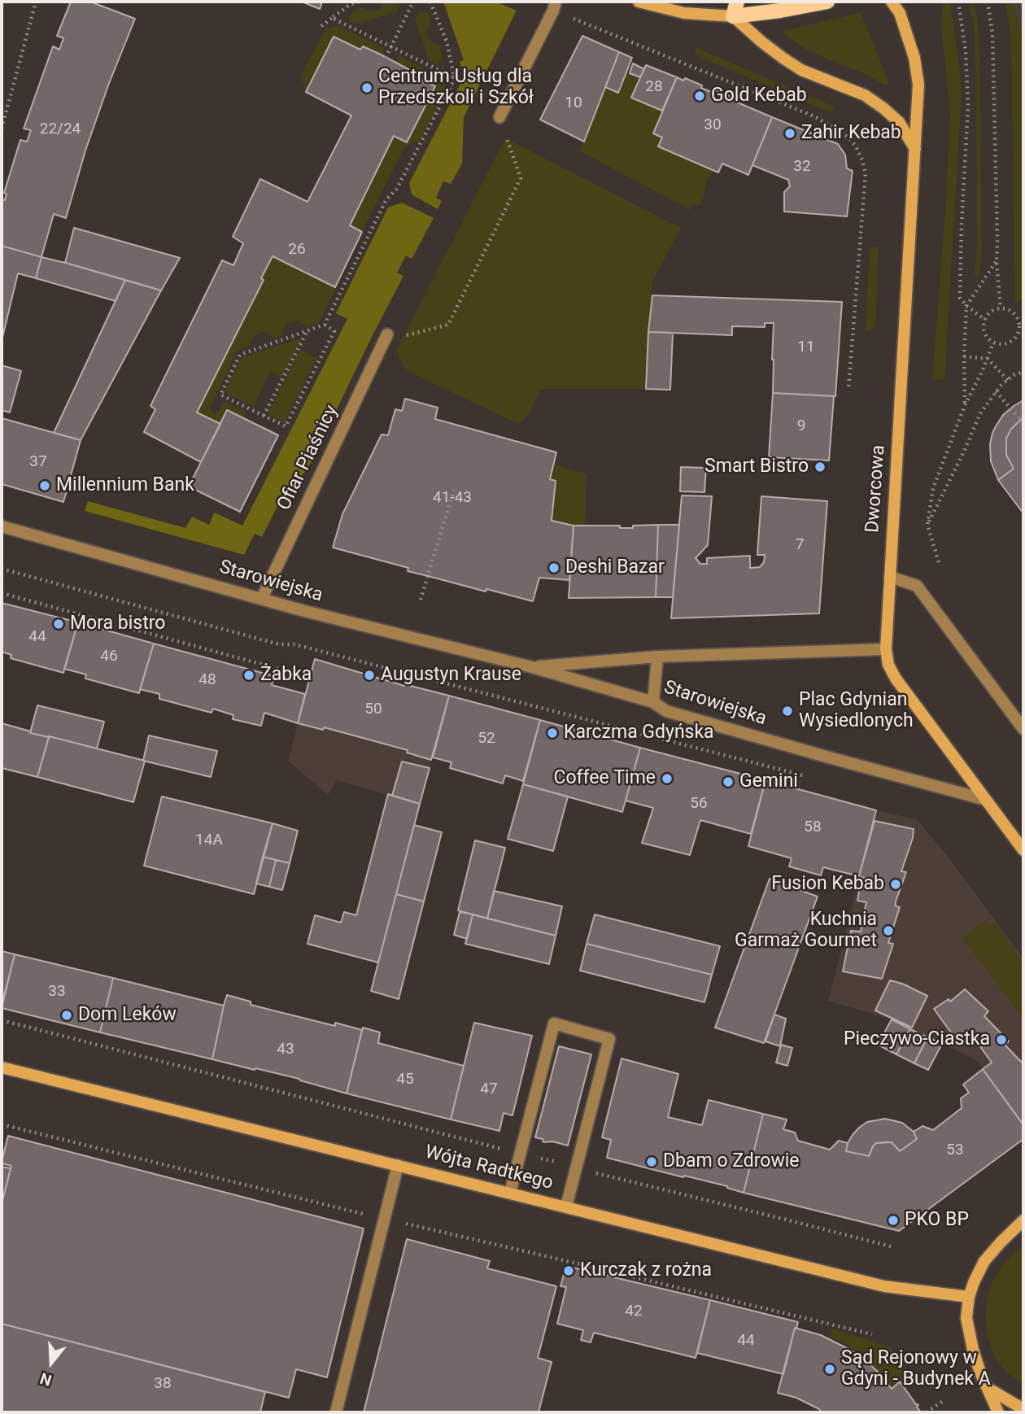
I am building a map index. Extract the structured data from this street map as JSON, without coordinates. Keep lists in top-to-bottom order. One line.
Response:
{"streets":{"main road":["Dworcowa","Wójta Radtkego"],"street":["Ofiar Piaśnicy","Starowiejska"]},"crossings":[["Ofiar Piaśnicy","Starowiejska"],["Dworcowa","Starowiejska"]],"places":["Centrum Usług dla Przedszkoli i Szkół","Gold Kebab","Zahir Kebab","Smart Bistro","Millennium Bank","Deshi Bazar","Mora bistro","Żabka","Augustyn Krause","Plac Gdynian Wysiedlonych","Karczma Gdyńska","Coffee Time","Gemini","Fusion Kebab","Kuchnia Garmaż Gourmet","Dom Leków","Pieczywo-Ciastka","Dbam o Zdrowie","PKO BP","Kurczak z rożna","Sąd Rejonowy w Gdyni - Budynek A"],"house_numbers":["28","10","30","22/24","32","26","11","9","37","41-43","7","44","46","48","50","52","56","58","14A","33","43","45","47","53","42","44","38"],"north":"bottom"}
